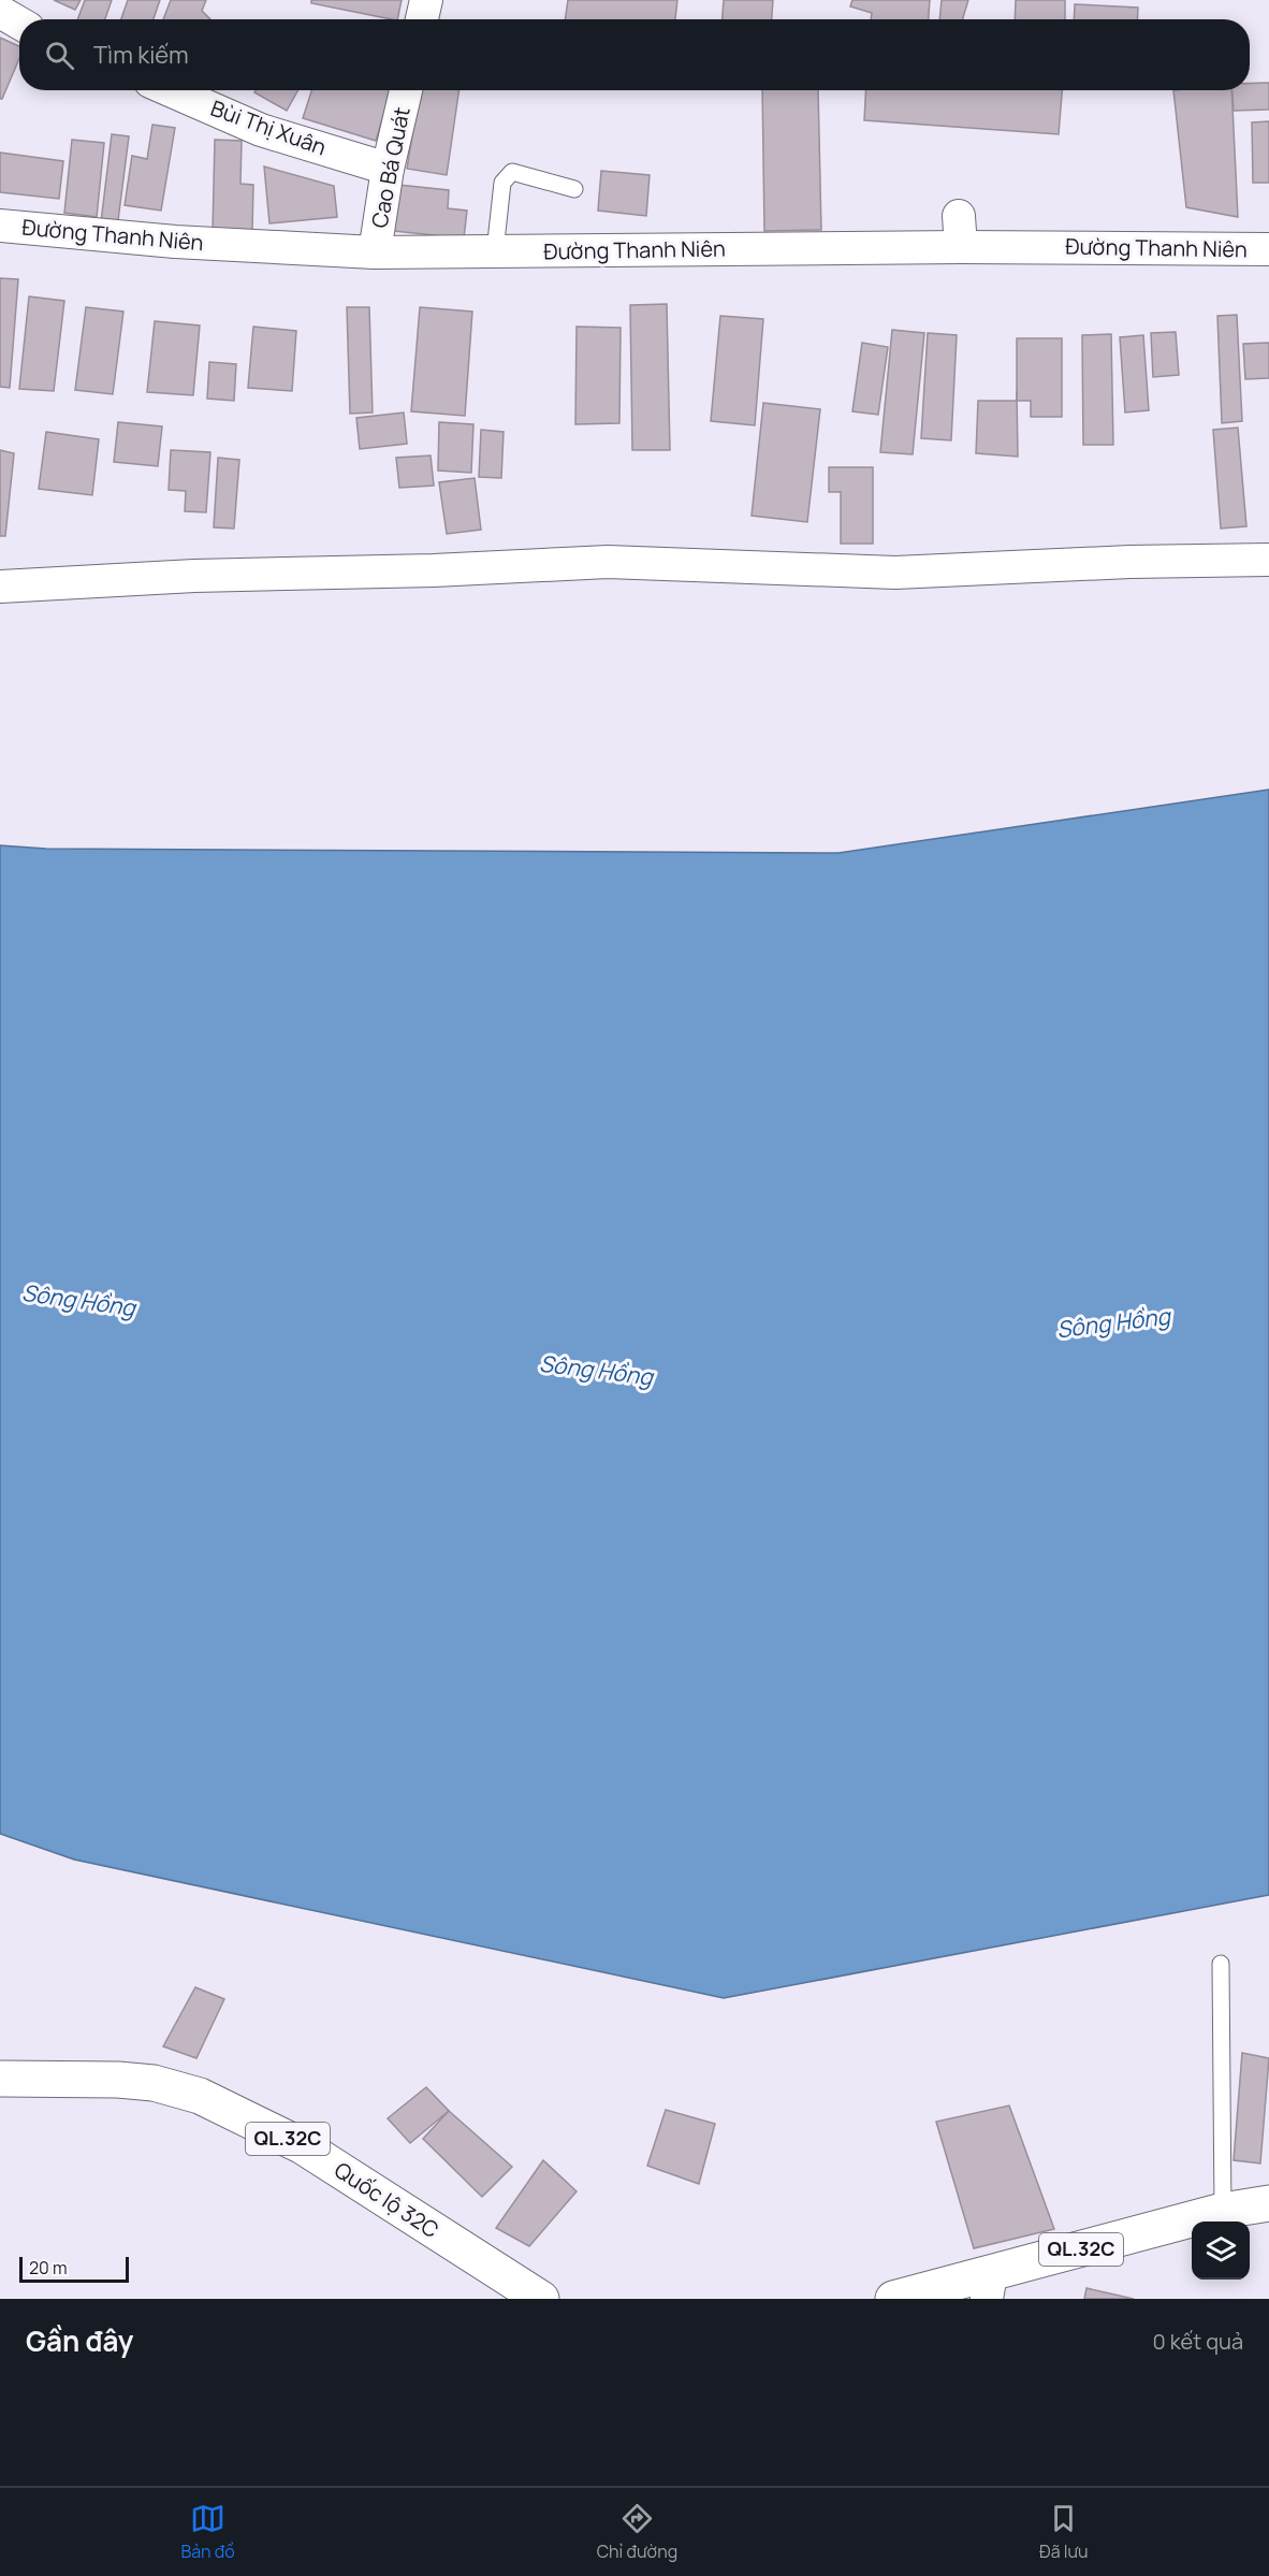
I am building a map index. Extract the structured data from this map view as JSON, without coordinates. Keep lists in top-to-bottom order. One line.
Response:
{"streets":{"main road":["QL.32C","Quốc lộ 32C"],"street":["Bùi Thị Xuân","Cao Bá Quát","Đường Thanh Niên"]},"crossings":[["Bùi Thị Xuân","Cao Bá Quát"],["Cao Bá Quát","Đường Thanh Niên"]],"water":["Sông Hồng"],"scale_bar":"20 m","page":{"search":"Tìm kiếm","scale":"20 m","heading":["Gần đây","0 kết quả"],"nav":["Bản đồ","Chỉ đường","Đã lưu"]}}
